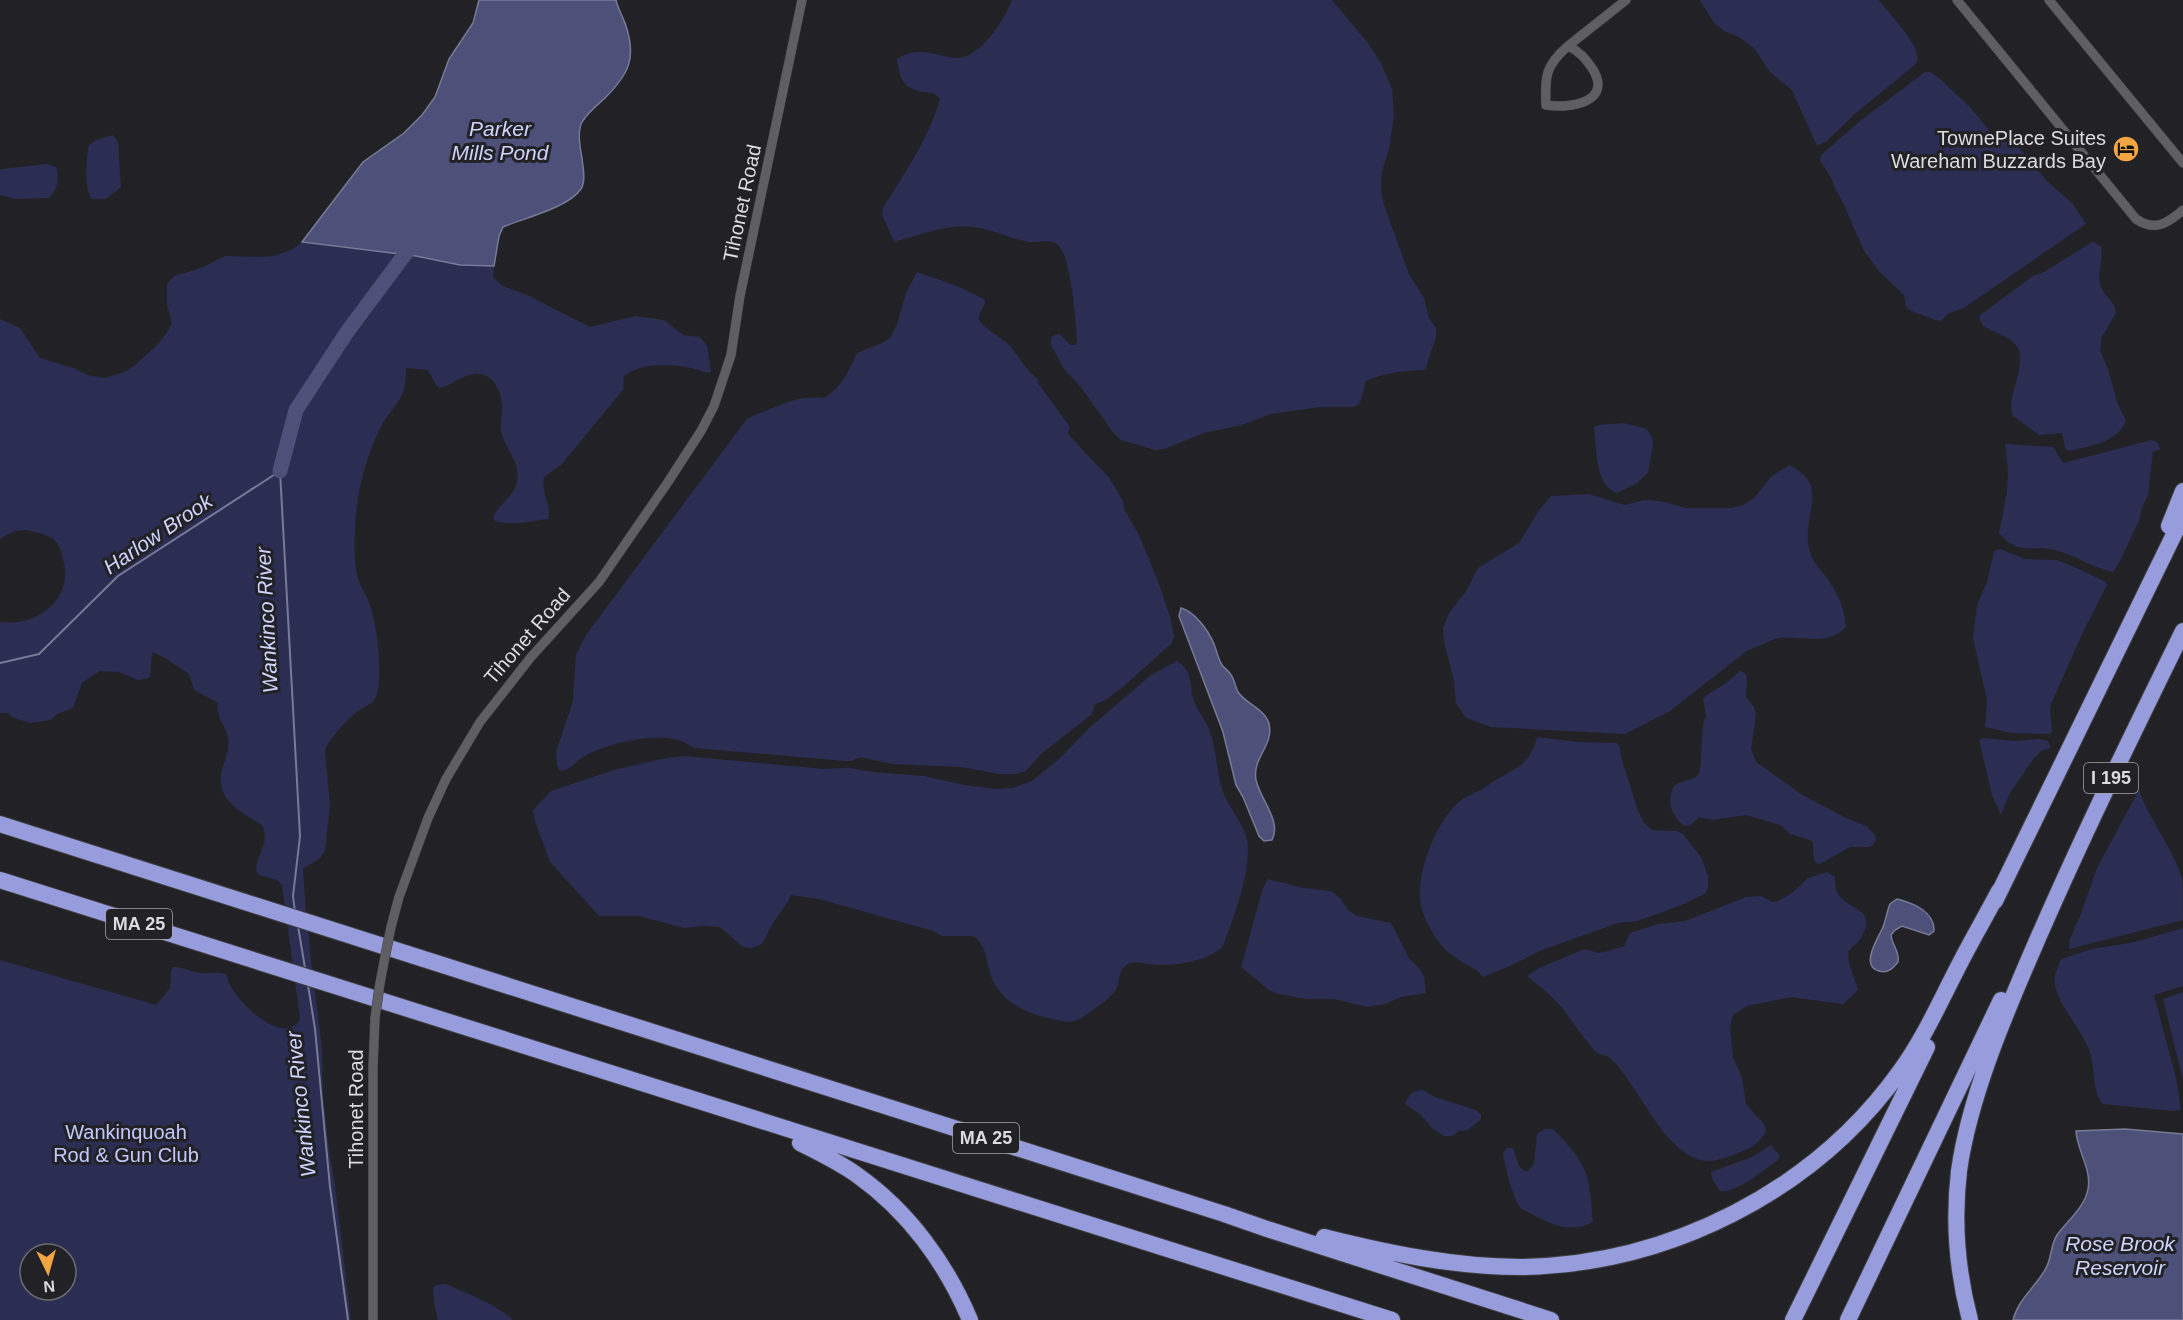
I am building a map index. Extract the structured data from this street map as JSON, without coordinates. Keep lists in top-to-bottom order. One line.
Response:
{"streets":{"highway":["I 195","MA 25"],"street":["Tihonet Road"]},"water":["Parker Mills Pond","Harlow Brook","Wankinco River","Rose Brook Reservoir"],"parks":["Wankinquoah Rod & Gun Club"],"places":{"hotel":["TownePlace Suites Wareham Buzzards Bay"]},"north":"bottom"}
